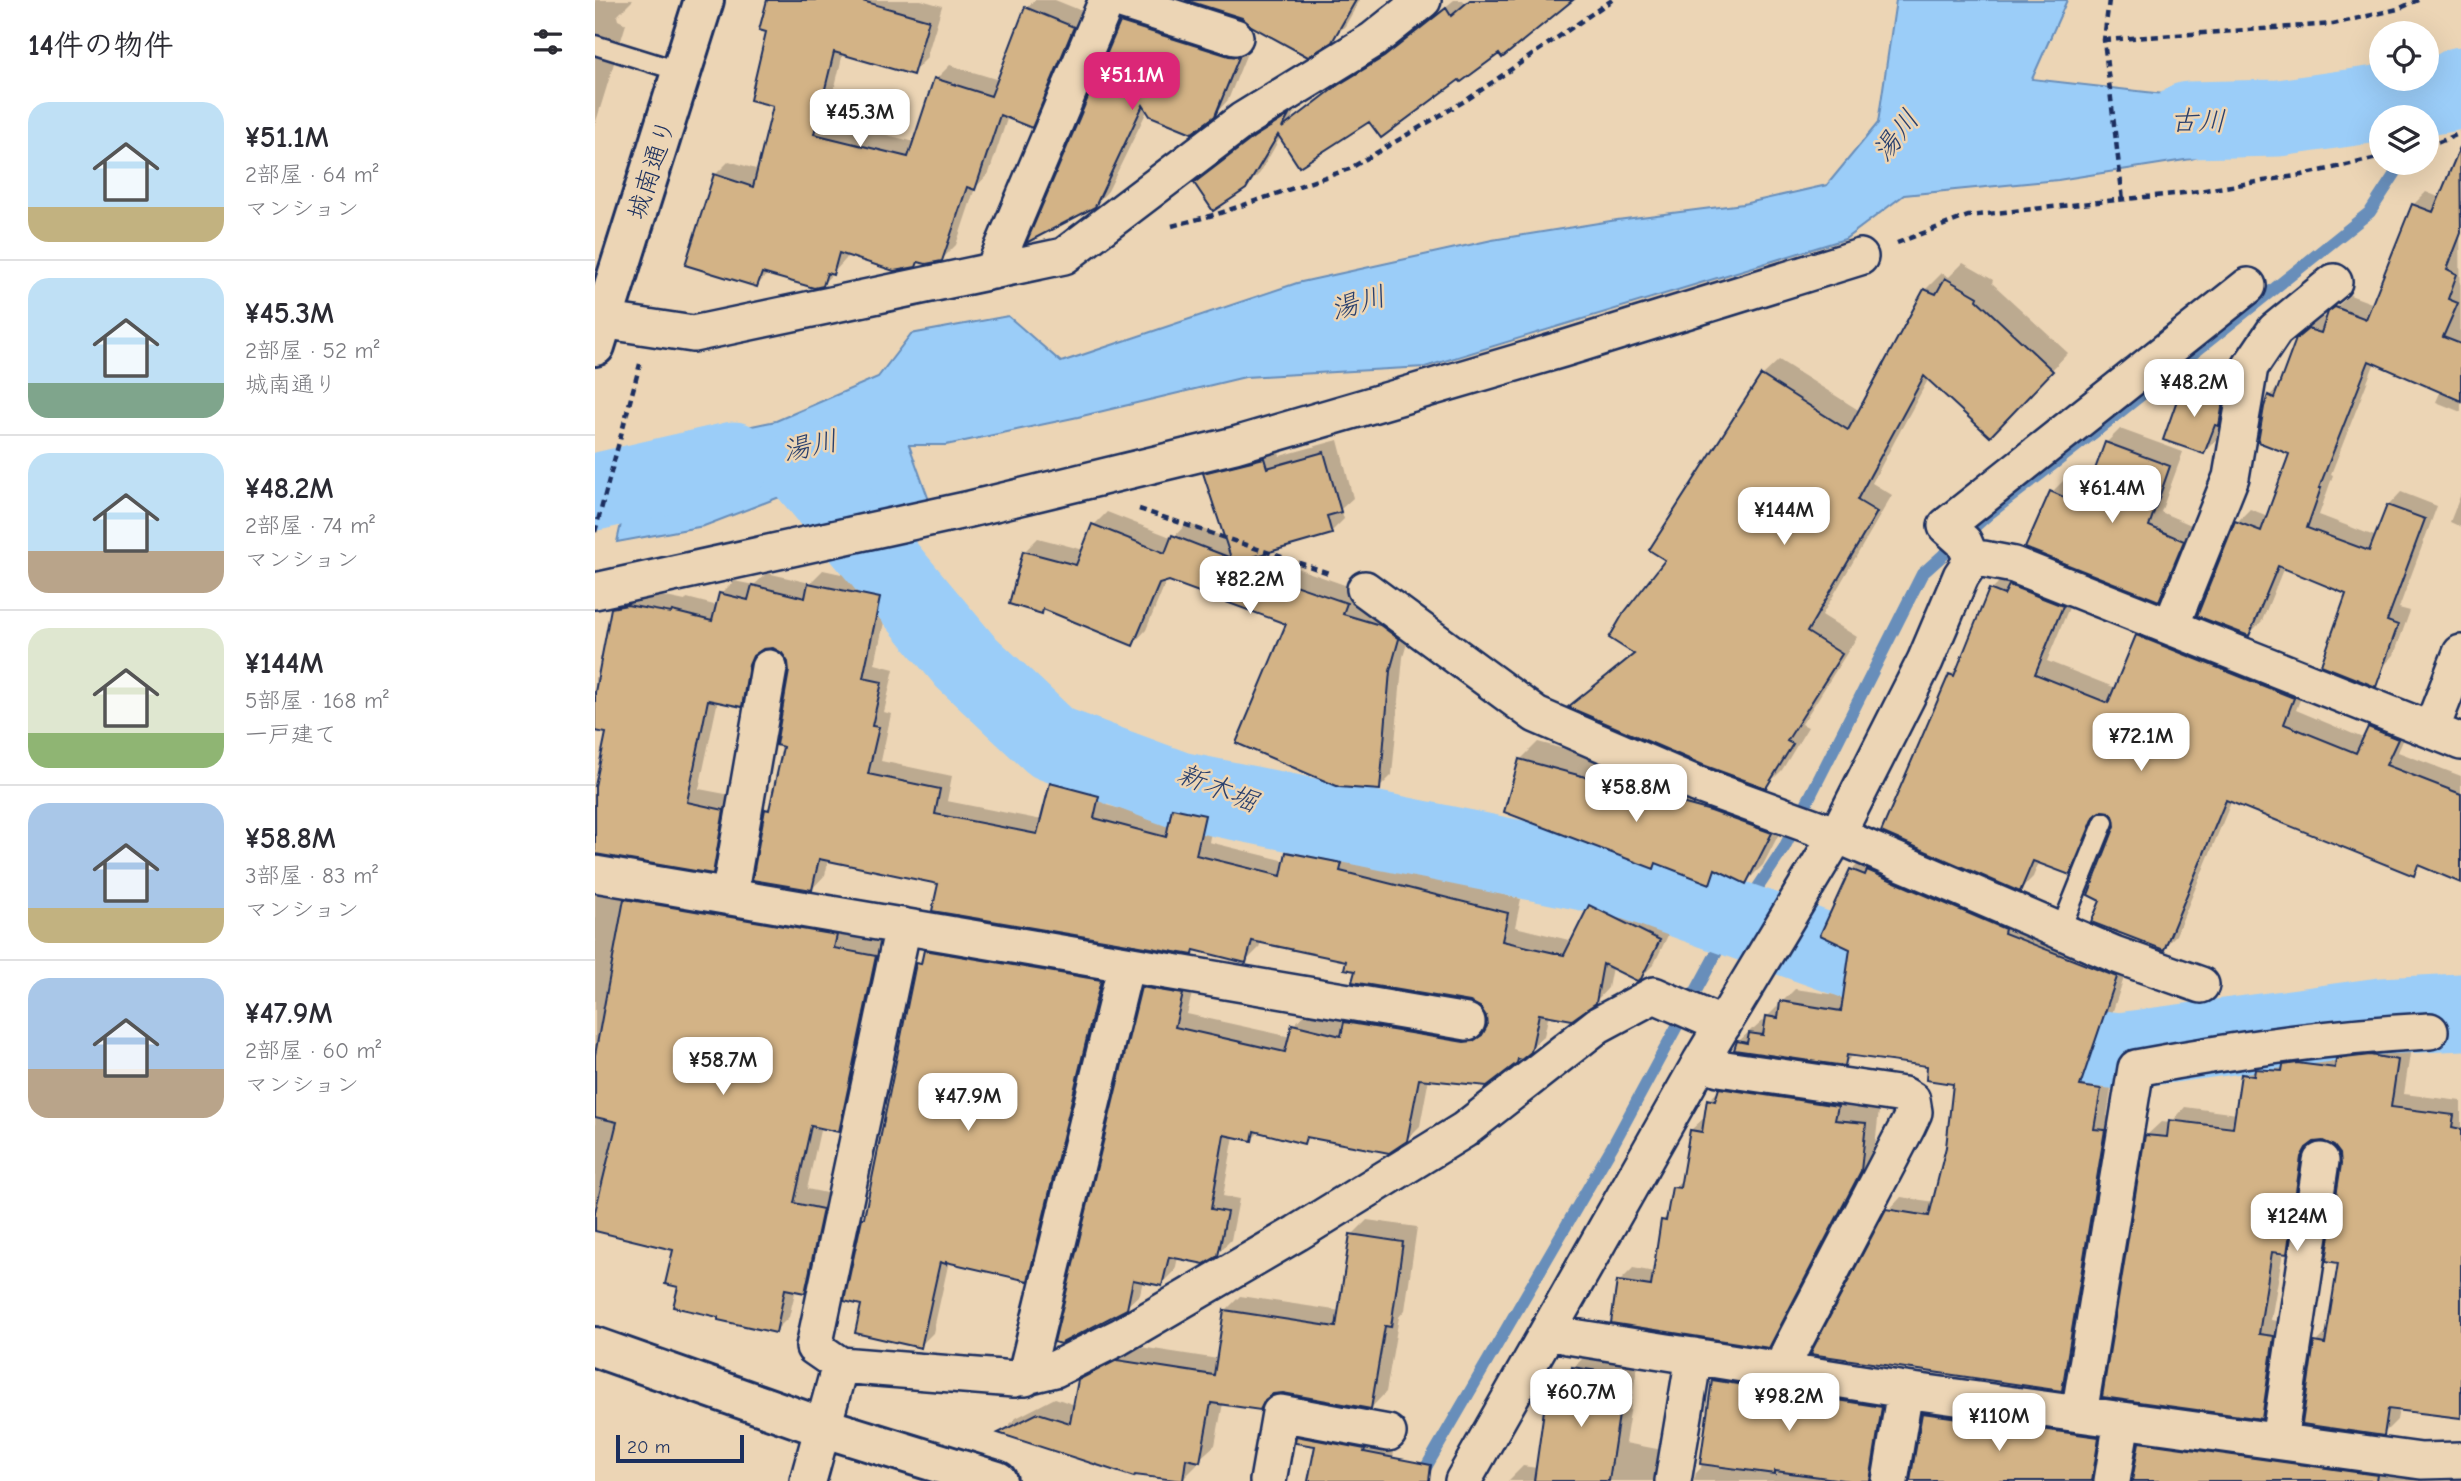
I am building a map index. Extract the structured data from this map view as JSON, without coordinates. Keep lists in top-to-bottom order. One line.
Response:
{"streets":{"street":["城南通り"]},"water":["古川","湯川","新木堀"],"scale_bar":"20 m","page":{"heading":"14件の物件","price":["¥51.1M","¥45.3M","¥48.2M","¥61.4M","¥144M","¥82.2M","¥72.1M","¥58.8M","¥58.7M","¥47.9M","¥124M","¥60.7M","¥98.2M","¥110M"],"list":[{"name":"¥51.1M","note":"2部屋 · 64 m² · マンション"},{"name":"¥45.3M","note":"2部屋 · 52 m² · 城南通り"},{"name":"¥48.2M","note":"2部屋 · 74 m² · マンション"},{"name":"¥144M","note":"5部屋 · 168 m² · 一戸建て"},{"name":"¥58.8M","note":"3部屋 · 83 m² · マンション"},{"name":"¥47.9M","note":"2部屋 · 60 m² · マンション"}],"scale":"20 m"}}
